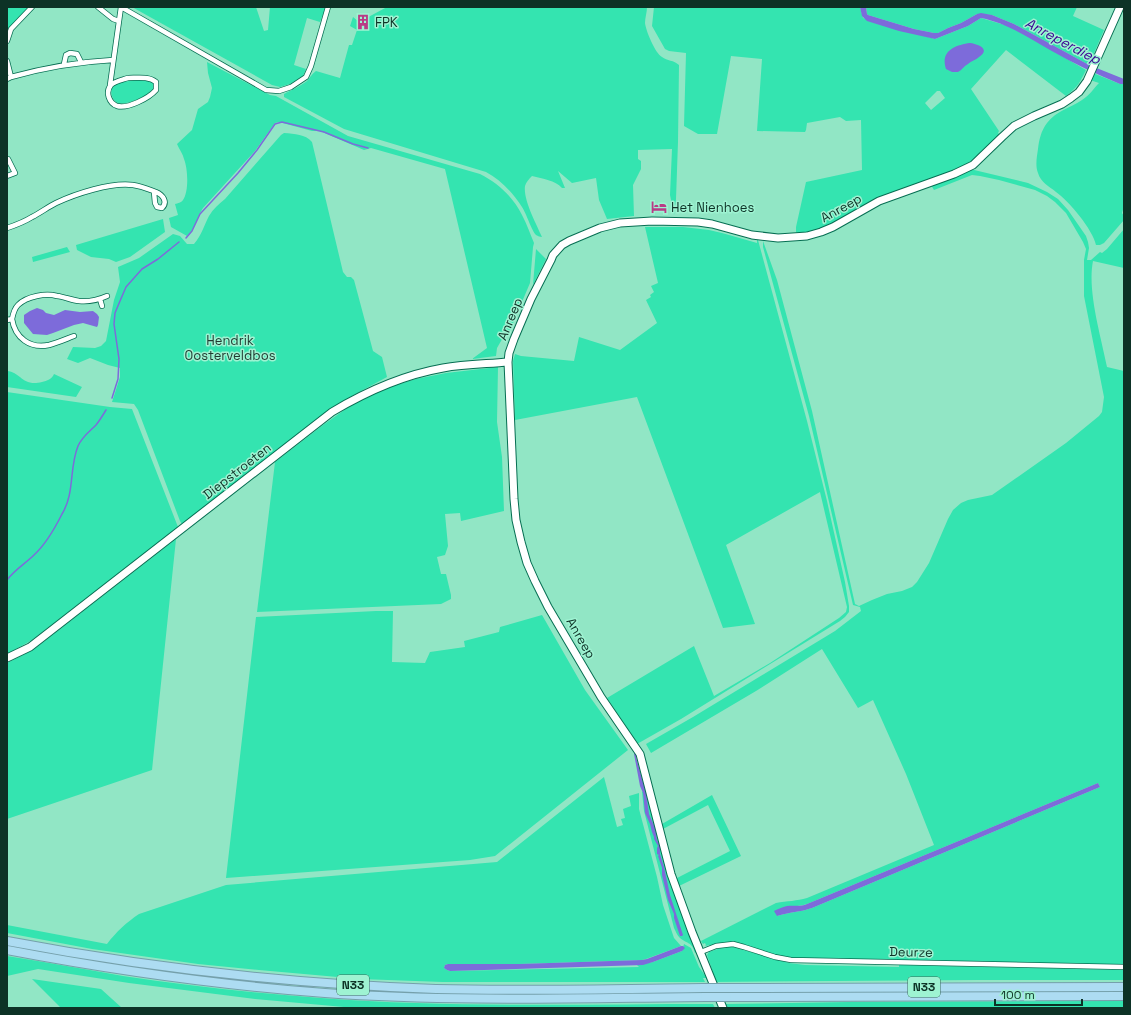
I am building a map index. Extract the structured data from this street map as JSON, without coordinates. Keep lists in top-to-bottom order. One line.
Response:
{"streets":{"highway":["N33"],"street":["Anreep","Diepstroeten","Deurze"]},"crossings":[["Anreep","Diepstroeten"],["Anreep","Deurze"]],"water":["Anreperdiep"],"parks":["Hendrik Oosterveldbos"],"places":{"building":["FPK"],"hotel":["Het Nienhoes"]},"scale_bar":"100 m"}
